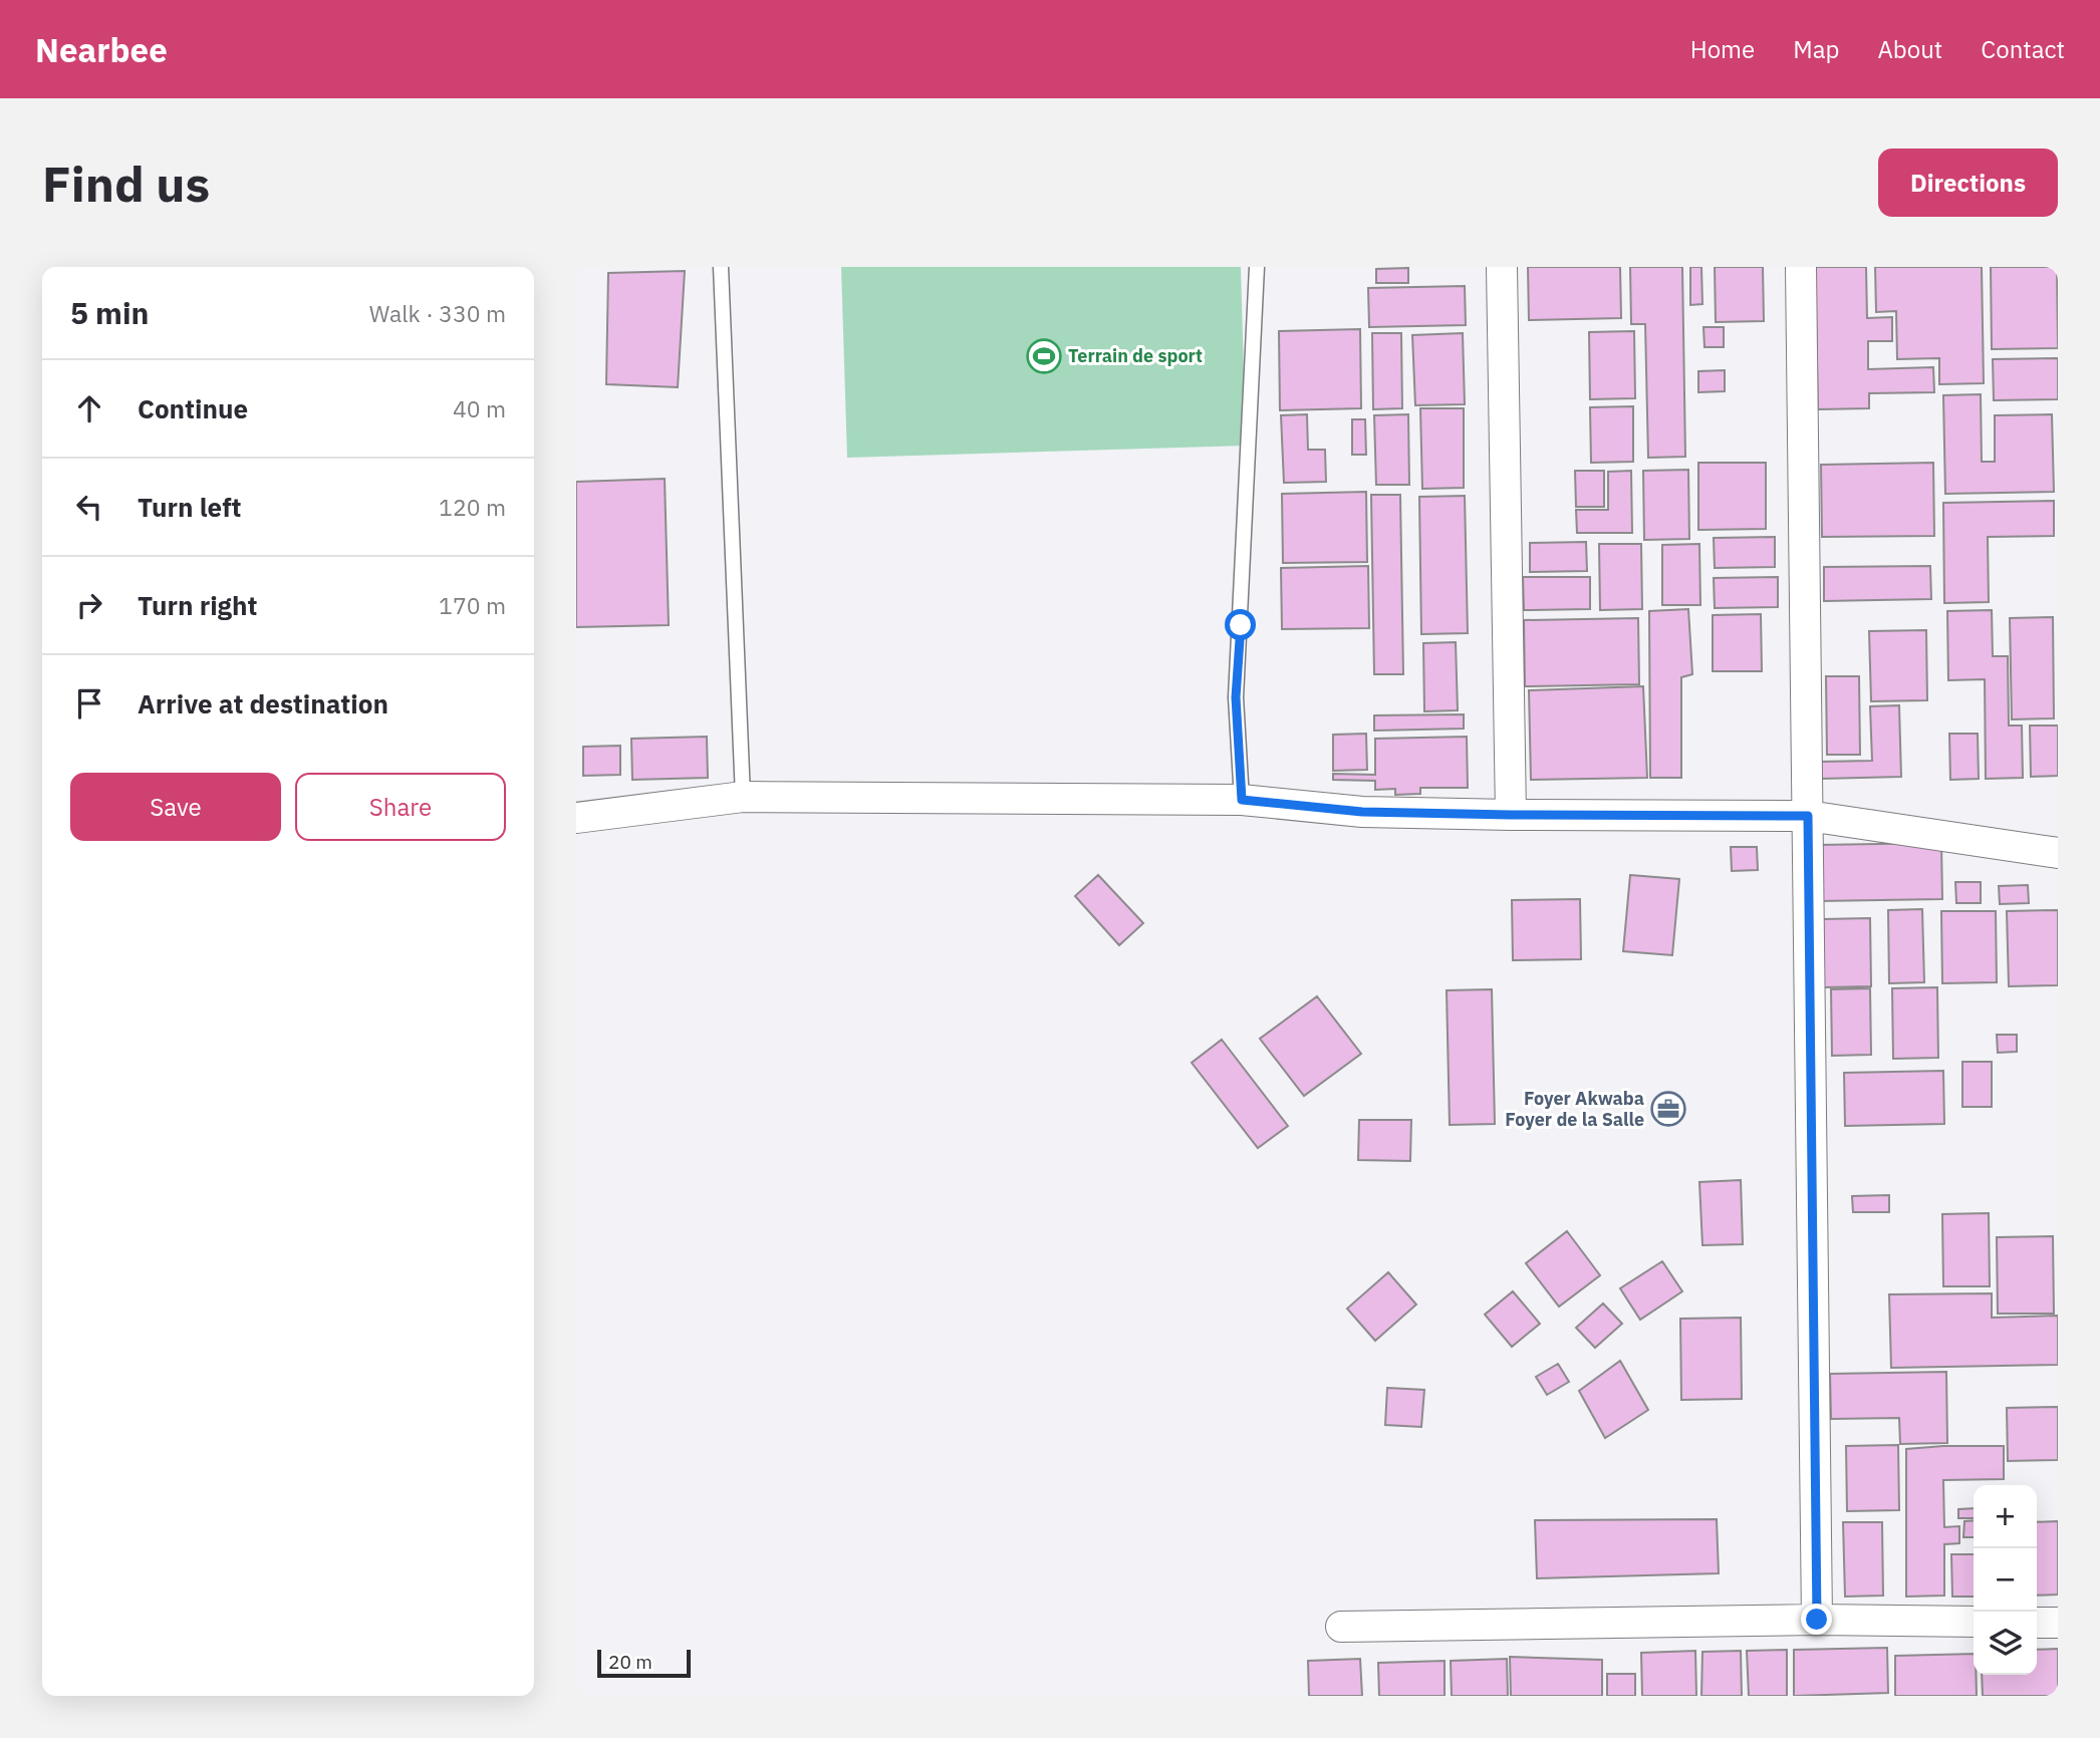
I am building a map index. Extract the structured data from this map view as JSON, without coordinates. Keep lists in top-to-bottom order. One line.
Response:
{"places":{"sports":["Terrain de sport"],"office":["Foyer Akwaba Foyer de la Salle"]},"scale_bar":"20 m","page":{"header":"Nearbee","nav":["Home","Map","About","Contact"],"buttons":["Directions",["Save","Share"]],"title":"Find us","heading":["5 min","Walk · 330 m"],"list":[["Continue","40 m"],["Turn left","120 m"],["Turn right","170 m"],"Arrive at destination"],"map_buttons":["+","−"],"scale":"20 m"}}
